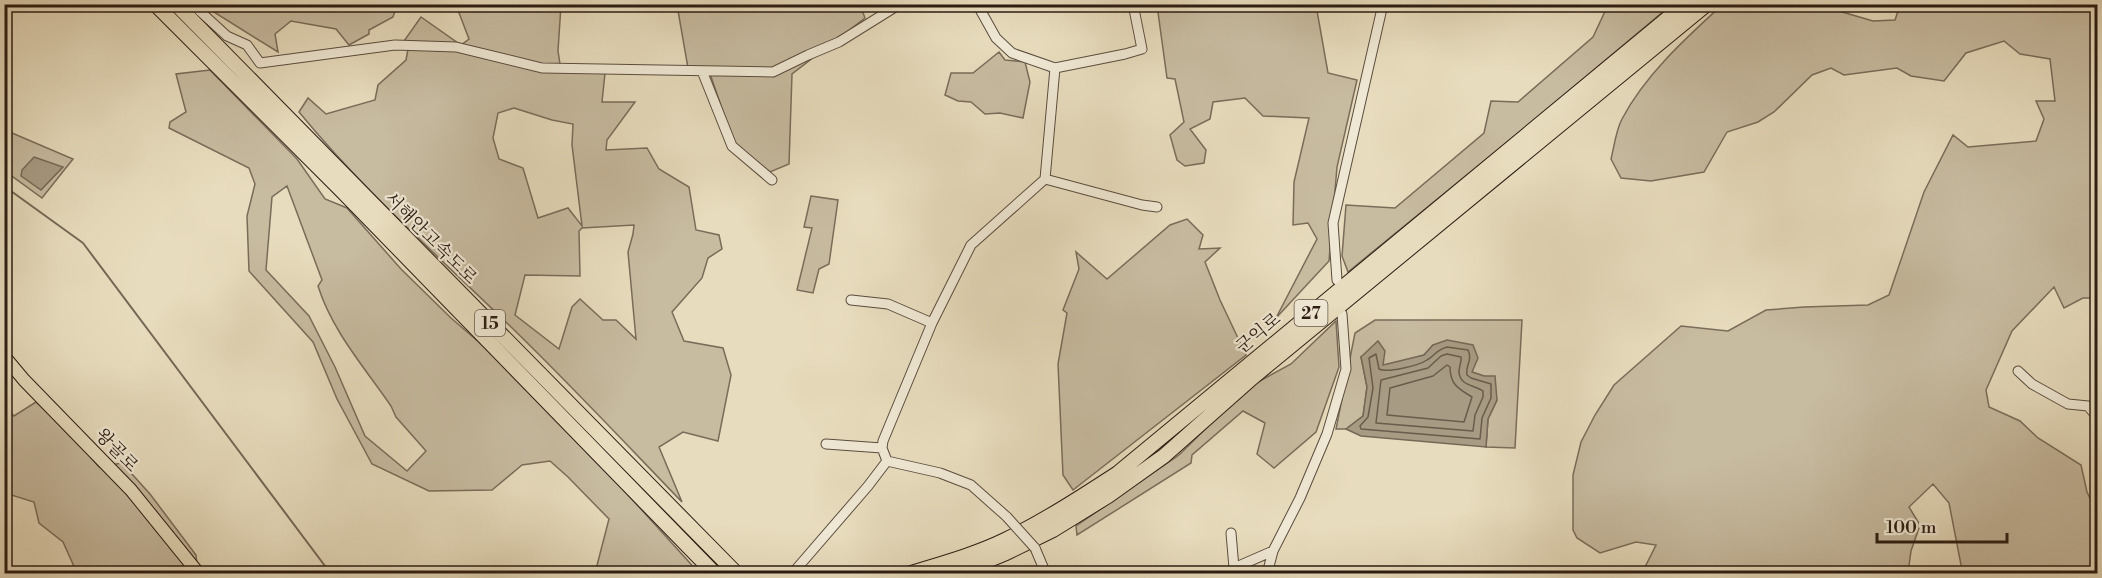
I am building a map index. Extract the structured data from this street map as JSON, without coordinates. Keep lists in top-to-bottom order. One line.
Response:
{"streets":{"highway":["서해안고속도로","27","15","군익로"],"main road":["왕골로"]},"scale_bar":"100 m"}
